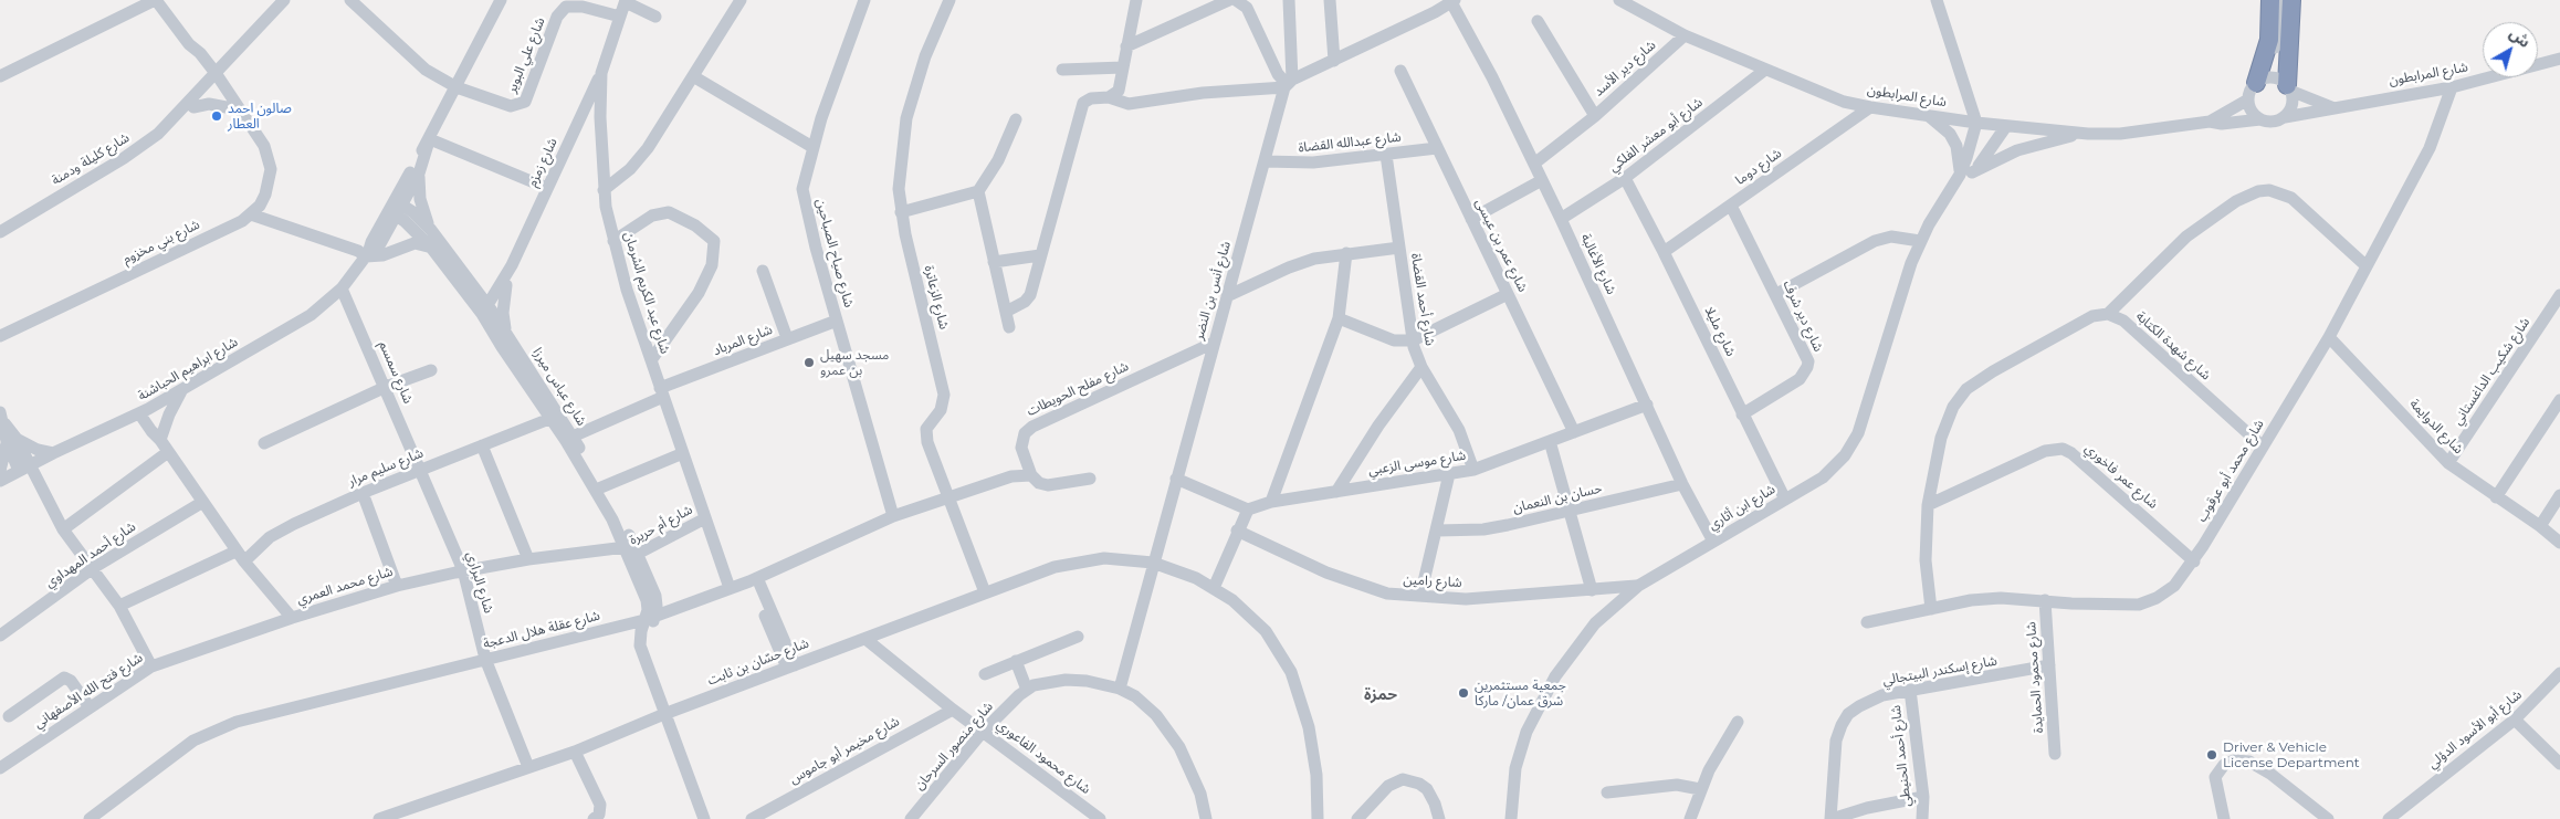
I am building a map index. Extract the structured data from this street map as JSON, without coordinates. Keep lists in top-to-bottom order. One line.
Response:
{"streets":{"street":["شارع علي البوير","شارع دير الأسد","شارع المرابطون","شارع أبو معشر الفلكي","شارع عبدالله القضاة","شارع كليلة ودمنة","شارع زمزم","شارع دوما","شارع بني مخزوم","شارع عمر بن عيسى","شارع صياح الصباحين","شارع الأغالبة","شارع أنس بن النضر","شارع عبد الكريم الشرمان","شارع الزعاترة","شارع أحمد القضاة","شارع دير شرف","شارع مليلا","شارع المرباد","شارع شهدة الكتابة","شارع ابراهيم الحباشنة","شارع شكيب الداغستاني","شارع سمسم","شارع عباس ميرزا","شارع مفلح الحويطات","شارع الدوايمة","شارع موسى الزعبي","شارع سليم مرار","شارع محمد أبو عرقوب","شارع عمر فاخوري","حسان بن النعمان","شارع ابن أثاري","شارع أم حريرة","شارع أحمد المهداوي","شارع رامين","شارع البراري","شارع محمد العمري","شارع عقلة هلال الدعجة","شارع حسّان بن ثابت","شارع إسكندر البيتجالي","شارع محمود الحمايدة","شارع فتح الله الأصفهاني","شارع أبو الأسود الدؤلي","شارع منصور السرحان","شارع مخيمر أبو جاموس","شارع أحمد الحنيطي","شارع محمود الفاعوري"]},"crossings":[["شارع علي البوير","شارع عبد الكريم الشرمان"],["شارع علي البوير","شارع ابراهيم الحباشنة"],["شارع دير الأسد","شارع المرابطون"],["شارع المرابطون","شارع أبو معشر الفلكي"],["شارع المرابطون","شارع دوما"],["شارع المرابطون","شارع محمد أبو عرقوب"],["شارع المرابطون","شارع ابن أثاري"],["شارع أبو معشر الفلكي","شارع الأغالبة"],["شارع أبو معشر الفلكي","شارع مليلا"],["شارع عبدالله القضاة","شارع عمر بن عيسى"],["شارع عبدالله القضاة","شارع أنس بن النضر"],["شارع عبدالله القضاة","شارع أحمد القضاة"],["شارع زمزم","شارع عبد الكريم الشرمان"],["شارع زمزم","شارع عباس ميرزا"],["شارع دوما","شارع دير شرف"],["شارع دوما","شارع مليلا"],["شارع عمر بن عيسى","شارع موسى الزعبي"],["شارع صياح الصباحين","شارع المرباد"],["شارع صياح الصباحين","شارع عقلة هلال الدعجة"],["شارع الأغالبة","شارع موسى الزعبي"],["شارع الأغالبة","حسان بن النعمان"],["شارع الأغالبة","شارع ابن أثاري"],["شارع أنس بن النضر","شارع مفلح الحويطات"],["شارع أنس بن النضر","شارع حسّان بن ثابت"],["شارع أنس بن النضر","شارع منصور السرحان"],["شارع عبد الكريم الشرمان","شارع المرباد"],["شارع عبد الكريم الشرمان","شارع أم حريرة"],["شارع عبد الكريم الشرمان","شارع عقلة هلال الدعجة"],["شارع الزعاترة","شارع عقلة هلال الدعجة"],["شارع الزعاترة","شارع حسّان بن ثابت"],["شارع أحمد القضاة","شارع موسى الزعبي"],["شارع دير شرف","شارع مليلا"],["شارع مليلا","شارع ابن أثاري"],["شارع المرباد","شارع عباس ميرزا"],["شارع شهدة الكتابة","شارع محمد أبو عرقوب"],["شارع ابراهيم الحباشنة","شارع سمسم"],["شارع ابراهيم الحباشنة","شارع عباس ميرزا"],["شارع ابراهيم الحباشنة","شارع محمد العمري"],["شارع شكيب الداغستاني","شارع الدوايمة"],["شارع سمسم","شارع سليم مرار"],["شارع سمسم","شارع البراري"],["شارع عباس ميرزا","شارع سليم مرار"],["شارع عباس ميرزا","شارع أم حريرة"],["شارع عباس ميرزا","شارع محمد العمري"],["شارع عباس ميرزا","شارع عقلة هلال الدعجة"],["شارع عباس ميرزا","شارع حسّان بن ثابت"],["شارع مفلح الحويطات","شارع عقلة هلال الدعجة"],["شارع الدوايمة","شارع محمد أبو عرقوب"],["شارع سليم مرار","شارع البراري"],["شارع سليم مرار","شارع محمد العمري"],["شارع محمد أبو عرقوب","شارع عمر فاخوري"],["شارع محمد أبو عرقوب","شارع محمود الحمايدة"],["شارع ابن أثاري","شارع رامين"],["شارع أم حريرة","شارع محمد العمري"],["شارع أحمد المهداوي","شارع محمد العمري"],["شارع البراري","شارع محمد العمري"],["شارع البراري","شارع عقلة هلال الدعجة"],["شارع البراري","شارع حسّان بن ثابت"],["شارع محمد العمري","شارع فتح الله الأصفهاني"],["شارع حسّان بن ثابت","شارع محمود الفاعوري"],["شارع إسكندر البيتجالي","شارع محمود الحمايدة"],["شارع إسكندر البيتجالي","شارع أحمد الحنيطي"],["شارع منصور السرحان","شارع محمود الفاعوري"],["شارع مخيمر أبو جاموس","شارع محمود الفاعوري"]],"districts":["حمزة"],"places":["صالون احمد العطار","مسجد سهيل بن عمرو","جمعية مستثمرين شرق عمان/ ماركا","Driver & Vehicle License Department"],"north":"top right"}
